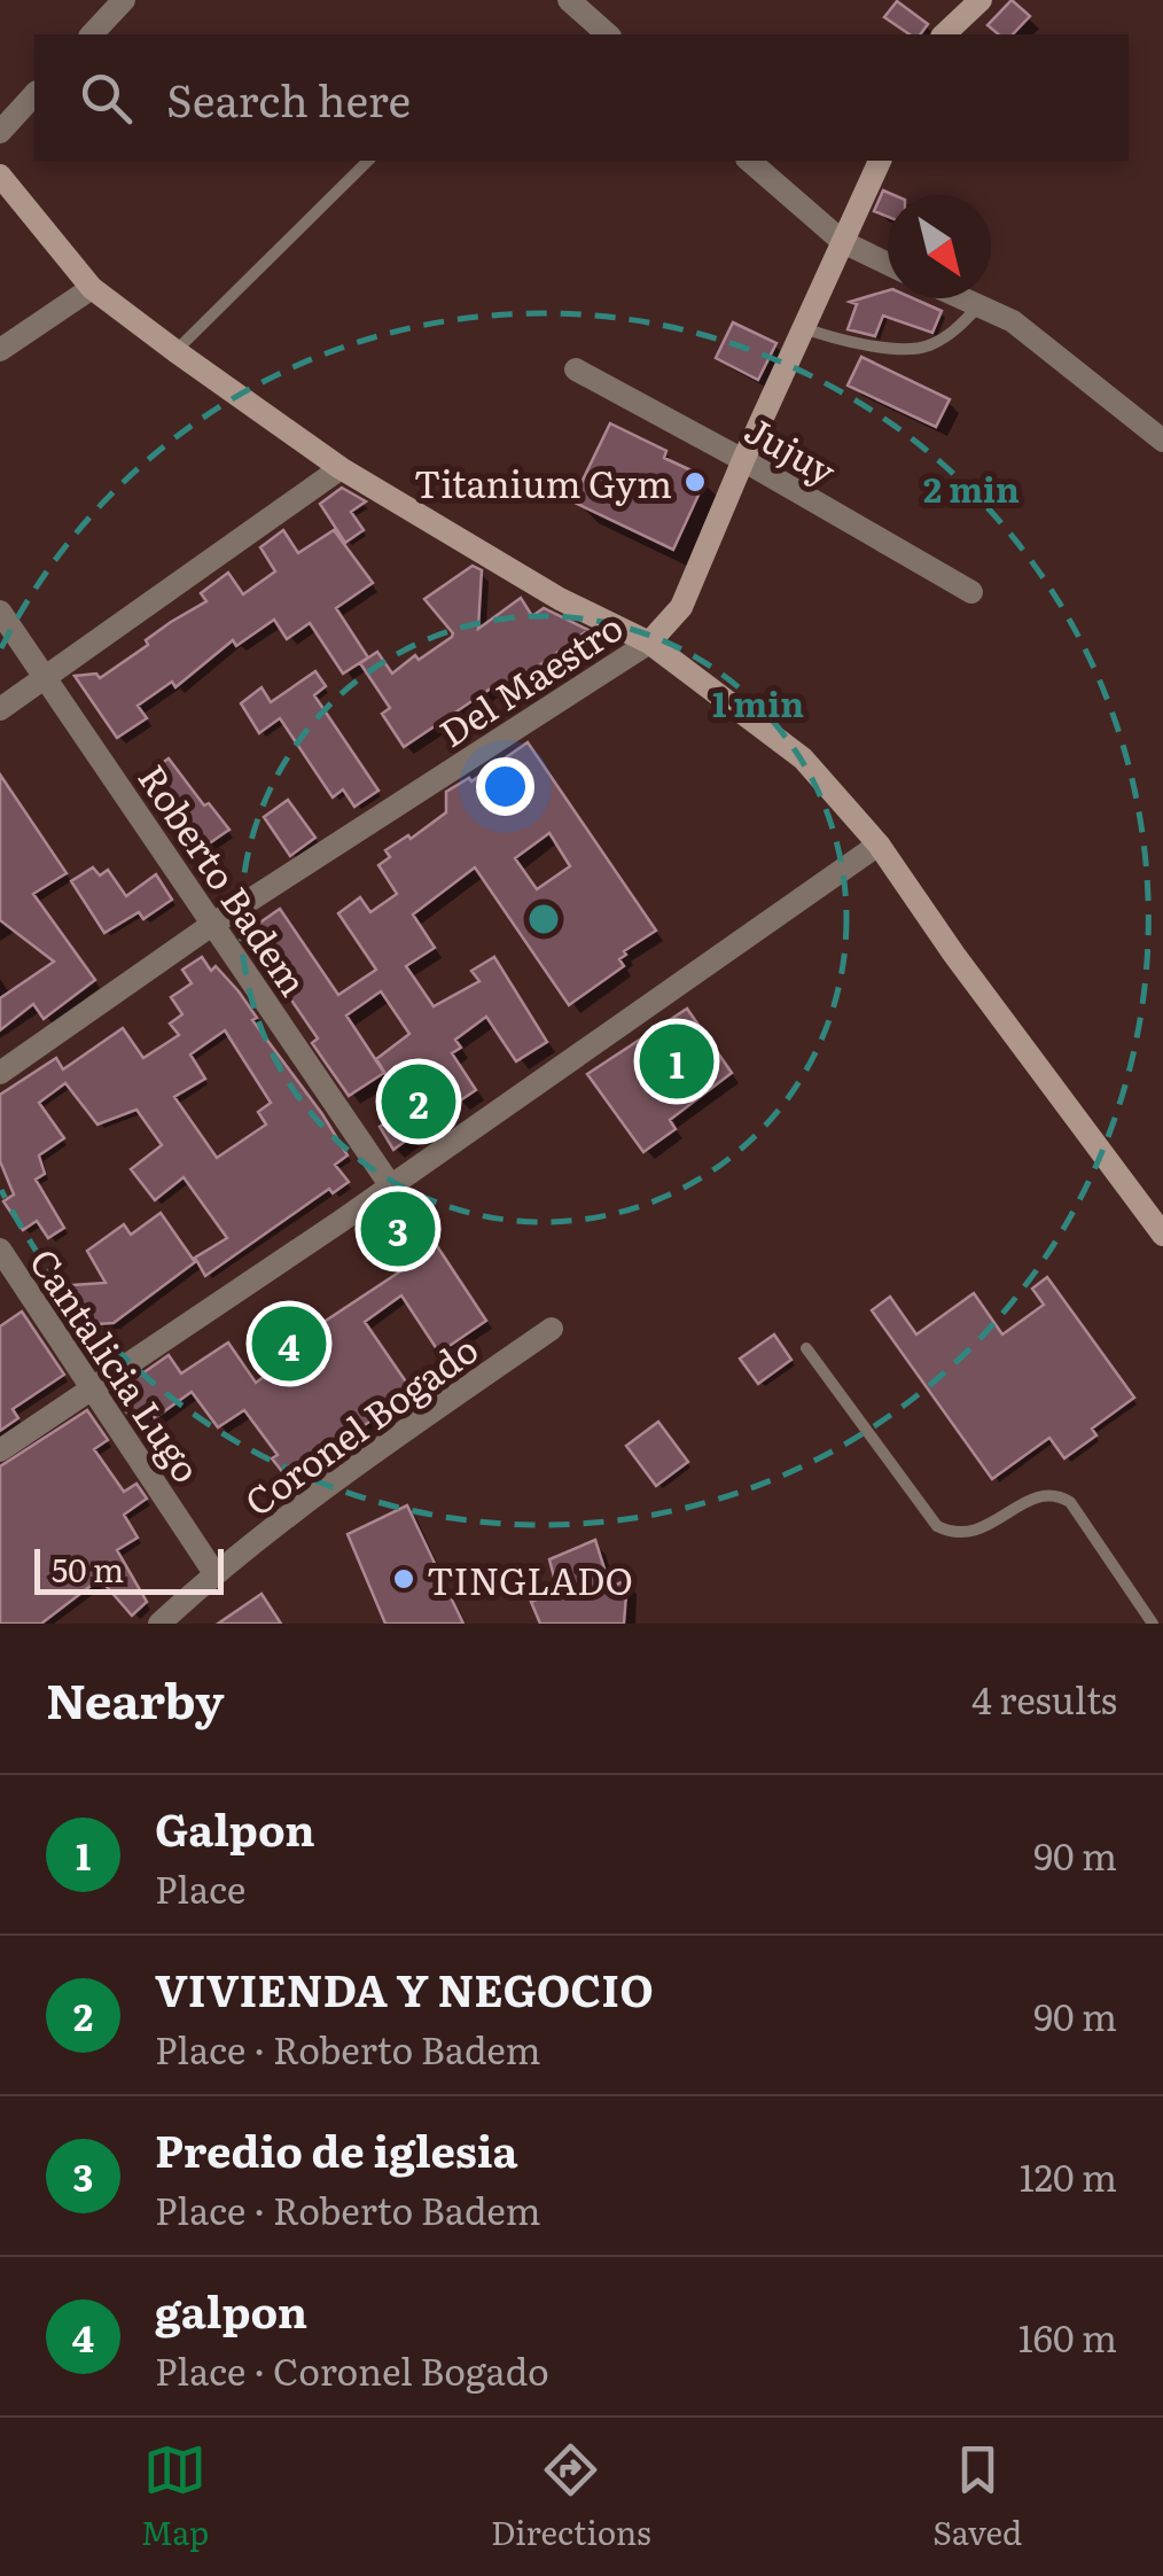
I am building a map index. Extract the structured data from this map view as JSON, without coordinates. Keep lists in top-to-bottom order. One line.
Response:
{"streets":{"street":["Jujuy","Del Maestro","Roberto Badem","Cantalicia Lugo","Coronel Bogado"]},"crossings":[["Jujuy","Del Maestro"],["Del Maestro","Roberto Badem"],["Cantalicia Lugo","Coronel Bogado"]],"places":["Titanium Gym","TINGLADO"],"scale_bar":"50 m","north":"bottom right","page":{"search":"Search here","pins":["1","2","3","4"],"scale":"50 m","heading":["Nearby","4 results"],"list":[{"mark":"1","name":"Galpon","note":"Place","value":"90 m"},{"mark":"2","name":"VIVIENDA Y NEGOCIO","note":"Place · Roberto Badem","value":"90 m"},{"mark":"3","name":"Predio de iglesia","note":"Place · Roberto Badem","value":"120 m"},{"mark":"4","name":"galpon","note":"Place · Coronel Bogado","value":"160 m"}],"nav":["Map","Directions","Saved"]},"rings":["2 min","1 min"]}
